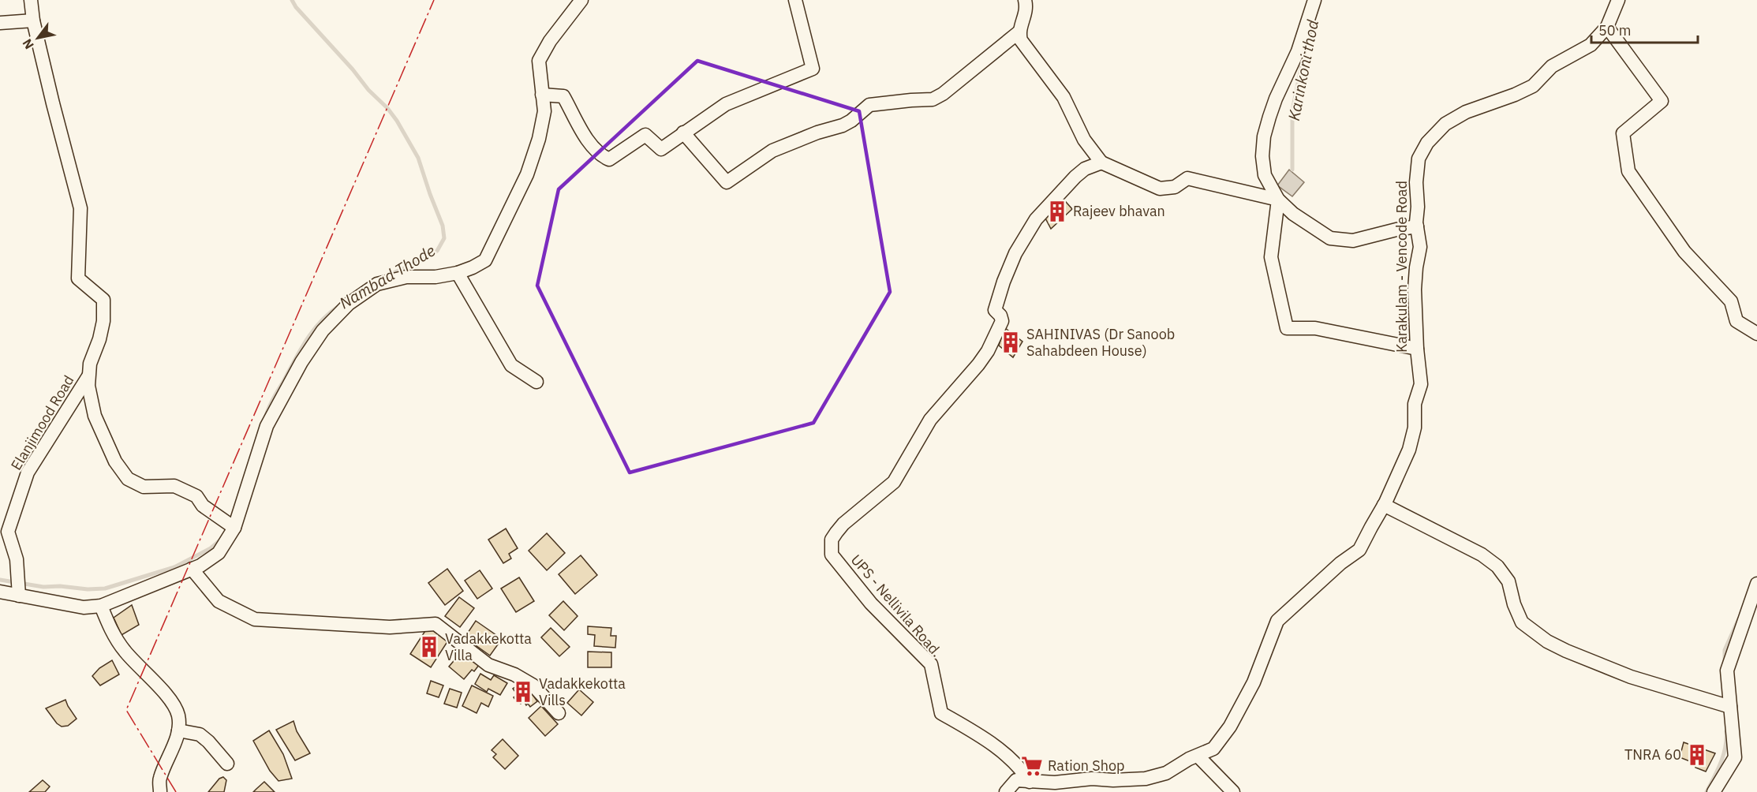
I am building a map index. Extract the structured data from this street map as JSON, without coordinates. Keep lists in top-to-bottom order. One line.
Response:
{"streets":{"street":["Karakulam - Vencode Road","Elanjimood Road","UPS - Nellivila Road."]},"crossings":[["Karakulam - Vencode Road","UPS - Nellivila Road."]],"water":["Karinkoni thod","Nambad Thode"],"places":{"building":["Rajeev bhavan","SAHINIVAS (Dr Sanoob Sahabdeen House)","Vadakkekotta Villa","Vadakkekotta Vills","TNRA 60"],"supermarket":["Ration Shop"]},"scale_bar":"50 m","north":"bottom left"}
